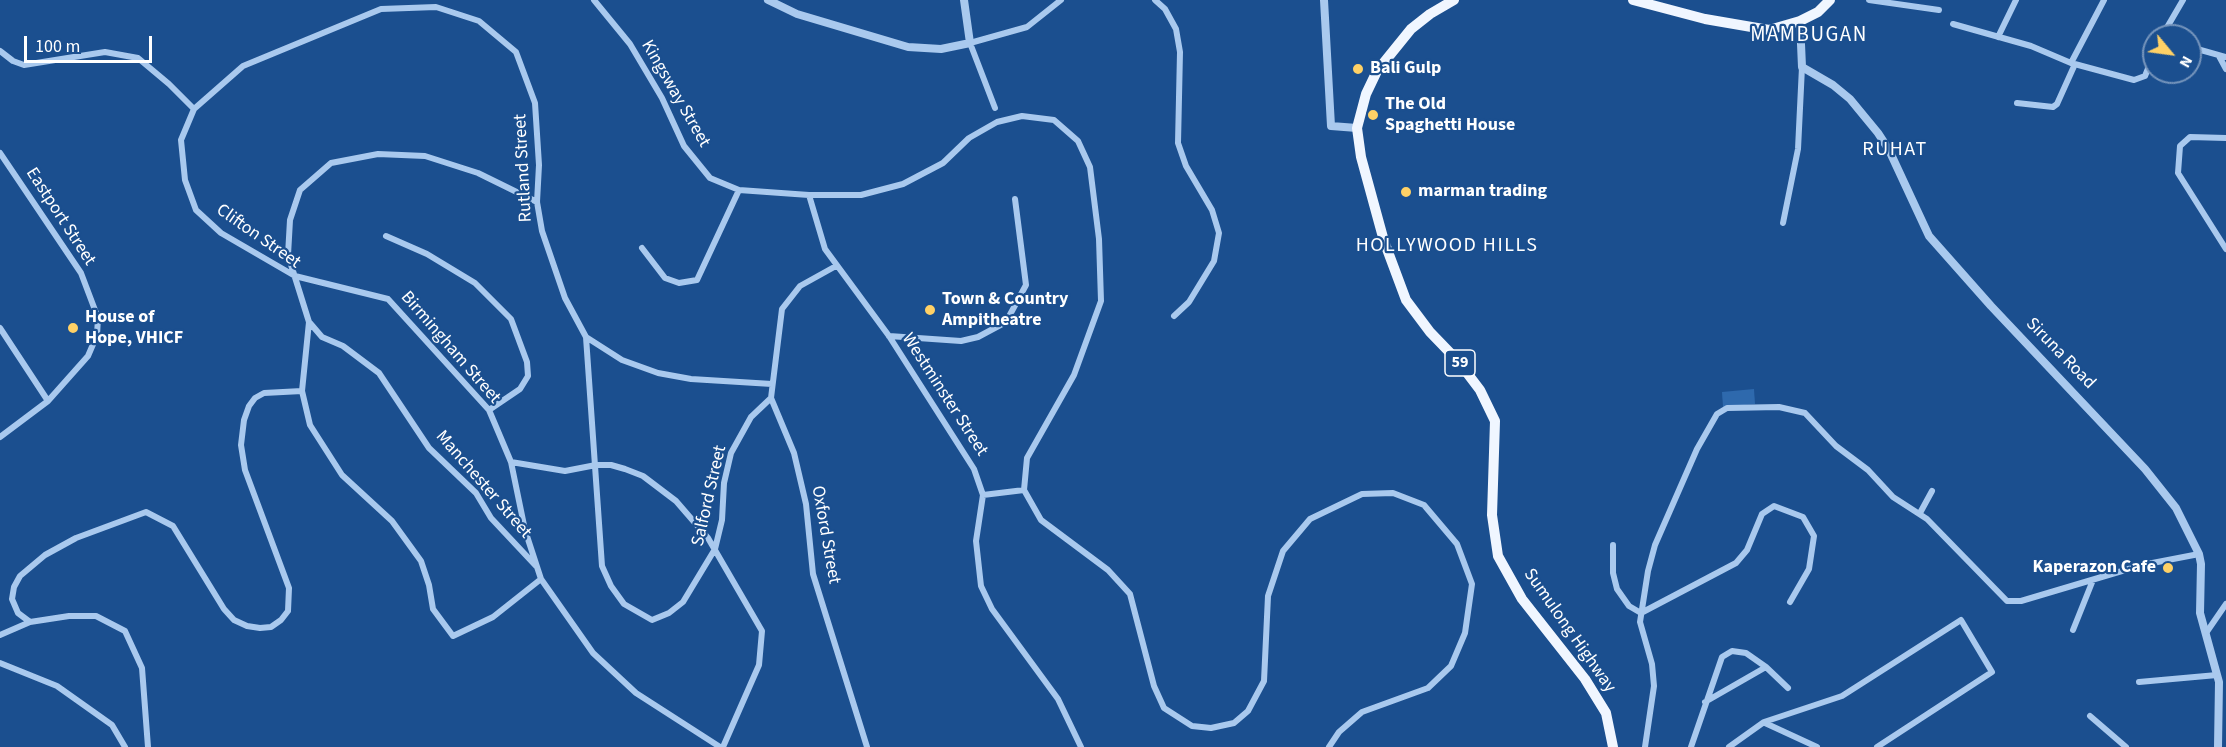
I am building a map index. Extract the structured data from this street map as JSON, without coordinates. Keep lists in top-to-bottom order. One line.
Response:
{"streets":{"main road":["59","Sumulong Highway"],"street":["Kingsway Street","Rutland Street","Eastport Street","Clifton Street","Birmingham Street","Siruna Road","Westminster Street","Manchester Street","Salford Street","Oxford Street"]},"crossings":[["Kingsway Street","Westminster Street"],["Rutland Street","Clifton Street"],["Rutland Street","Salford Street"],["Clifton Street","Birmingham Street"],["Clifton Street","Manchester Street"],["Birmingham Street","Manchester Street"],["Salford Street","Oxford Street"]],"districts":["MAMBUGAN","RUHAT","HOLLYWOOD HILLS"],"places":["Bali Gulp","The Old Spaghetti House","marman trading","Town & Country Ampitheatre","House of Hope, VHICF","Kaperazon Cafe"],"scale_bar":"100 m","north":"bottom right"}
